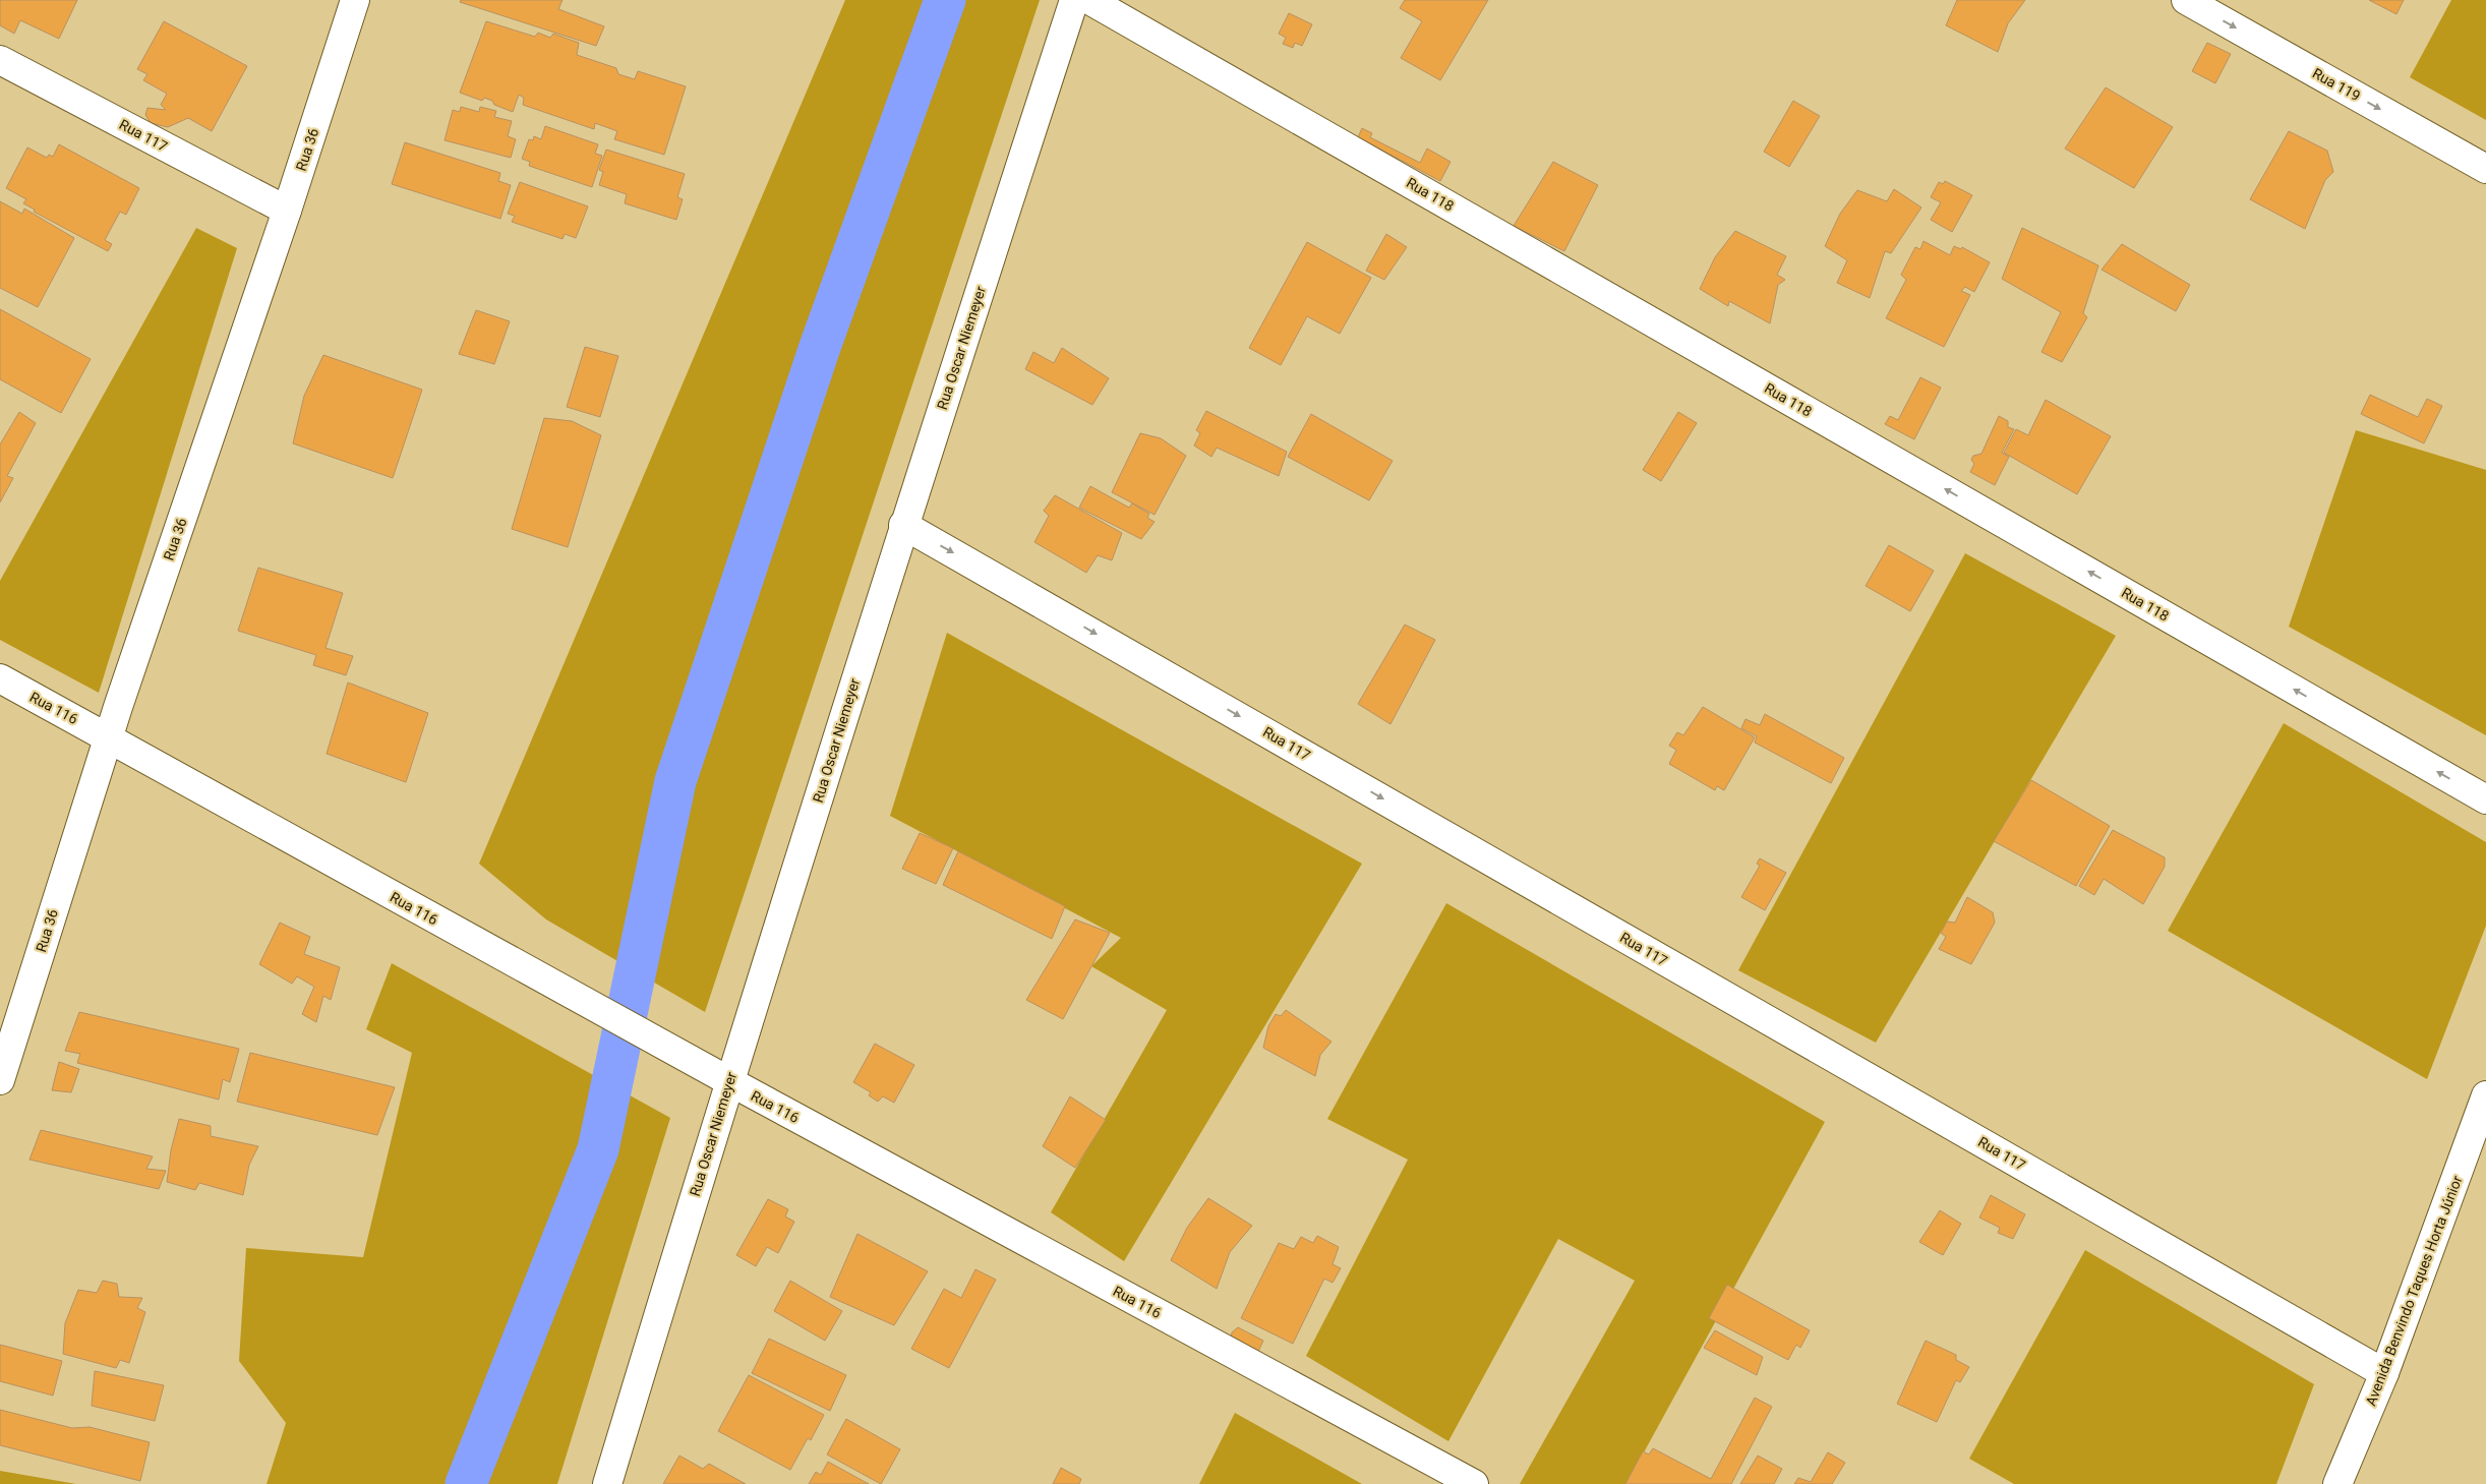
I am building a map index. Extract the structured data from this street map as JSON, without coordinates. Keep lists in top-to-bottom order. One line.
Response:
{"streets":{"street":["Rua 119","Rua 117","Rua 36","Rua 118","Rua Oscar Niemeyer","Rua 116","Avenida Benvindo Taques Horta Júnior"]},"crossings":[["Rua 117","Rua 36"],["Rua 117","Rua Oscar Niemeyer"],["Rua 117","Avenida Benvindo Taques Horta Júnior"],["Rua 36","Rua 116"],["Rua Oscar Niemeyer","Rua 116"]],"one_way":["Rua 119","Rua 117","Rua 118"]}
